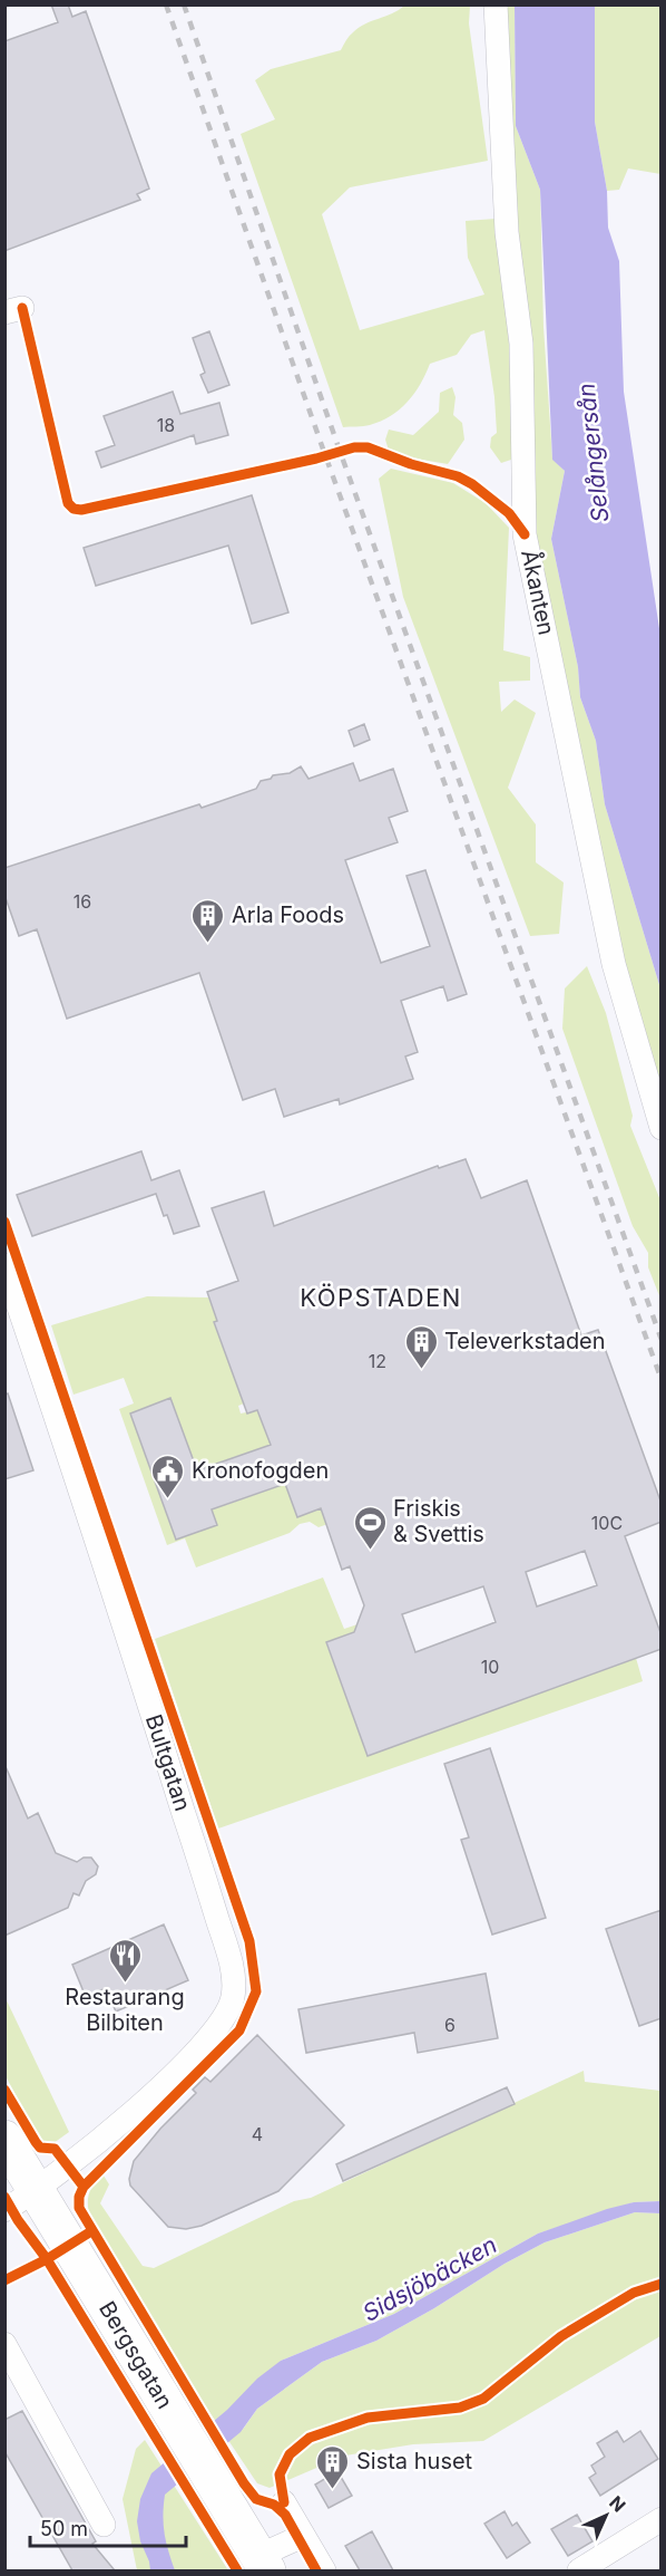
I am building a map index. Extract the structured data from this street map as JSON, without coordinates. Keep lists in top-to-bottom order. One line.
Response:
{"streets":{"highway":["Bergsgatan"],"street":["Åkanten","Bultgatan"]},"crossings":[["Bultgatan","Bergsgatan"]],"districts":["KÖPSTADEN"],"water":["Selångersån","Sidsjöbäcken"],"places":{"building":["Arla Foods","Televerkstaden","Sista huset"],"public building":["Kronofogden"],"sports":["Friskis & Svettis"],"restaurant":["Restaurang Bilbiten"]},"house_numbers":["18","16","12","10C","10","6","4"],"scale_bar":"50 m","north":"top right"}
